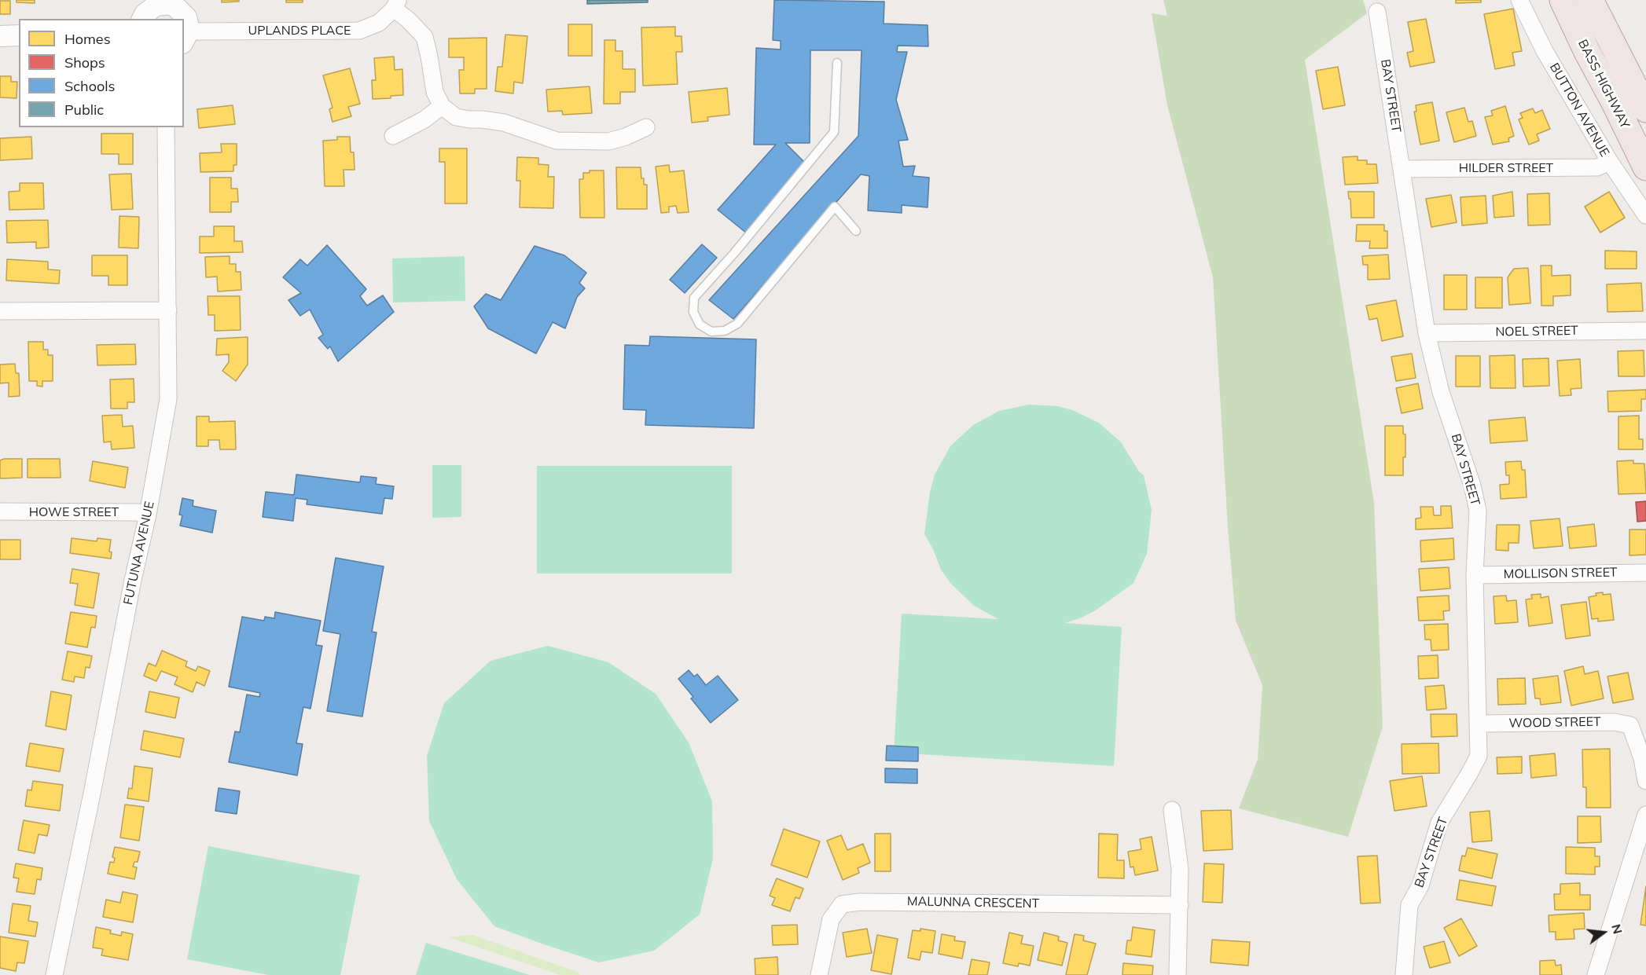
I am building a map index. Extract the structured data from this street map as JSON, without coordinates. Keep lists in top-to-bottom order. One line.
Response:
{"streets":{"highway":["BASS HIGHWAY"],"street":["UPLANDS PLACE","BAY STREET","BUTTON AVENUE","HILDER STREET","NOEL STREET","HOWE STREET","FUTUNA AVENUE","MOLLISON STREET","WOOD STREET","MALUNNA CRESCENT"]},"crossings":[["BAY STREET","HILDER STREET"],["BAY STREET","NOEL STREET"],["BAY STREET","MOLLISON STREET"],["BAY STREET","WOOD STREET"],["BUTTON AVENUE","HILDER STREET"],["HOWE STREET","FUTUNA AVENUE"]],"legend":["Homes","Shops","Schools","Public"],"north":"right"}
